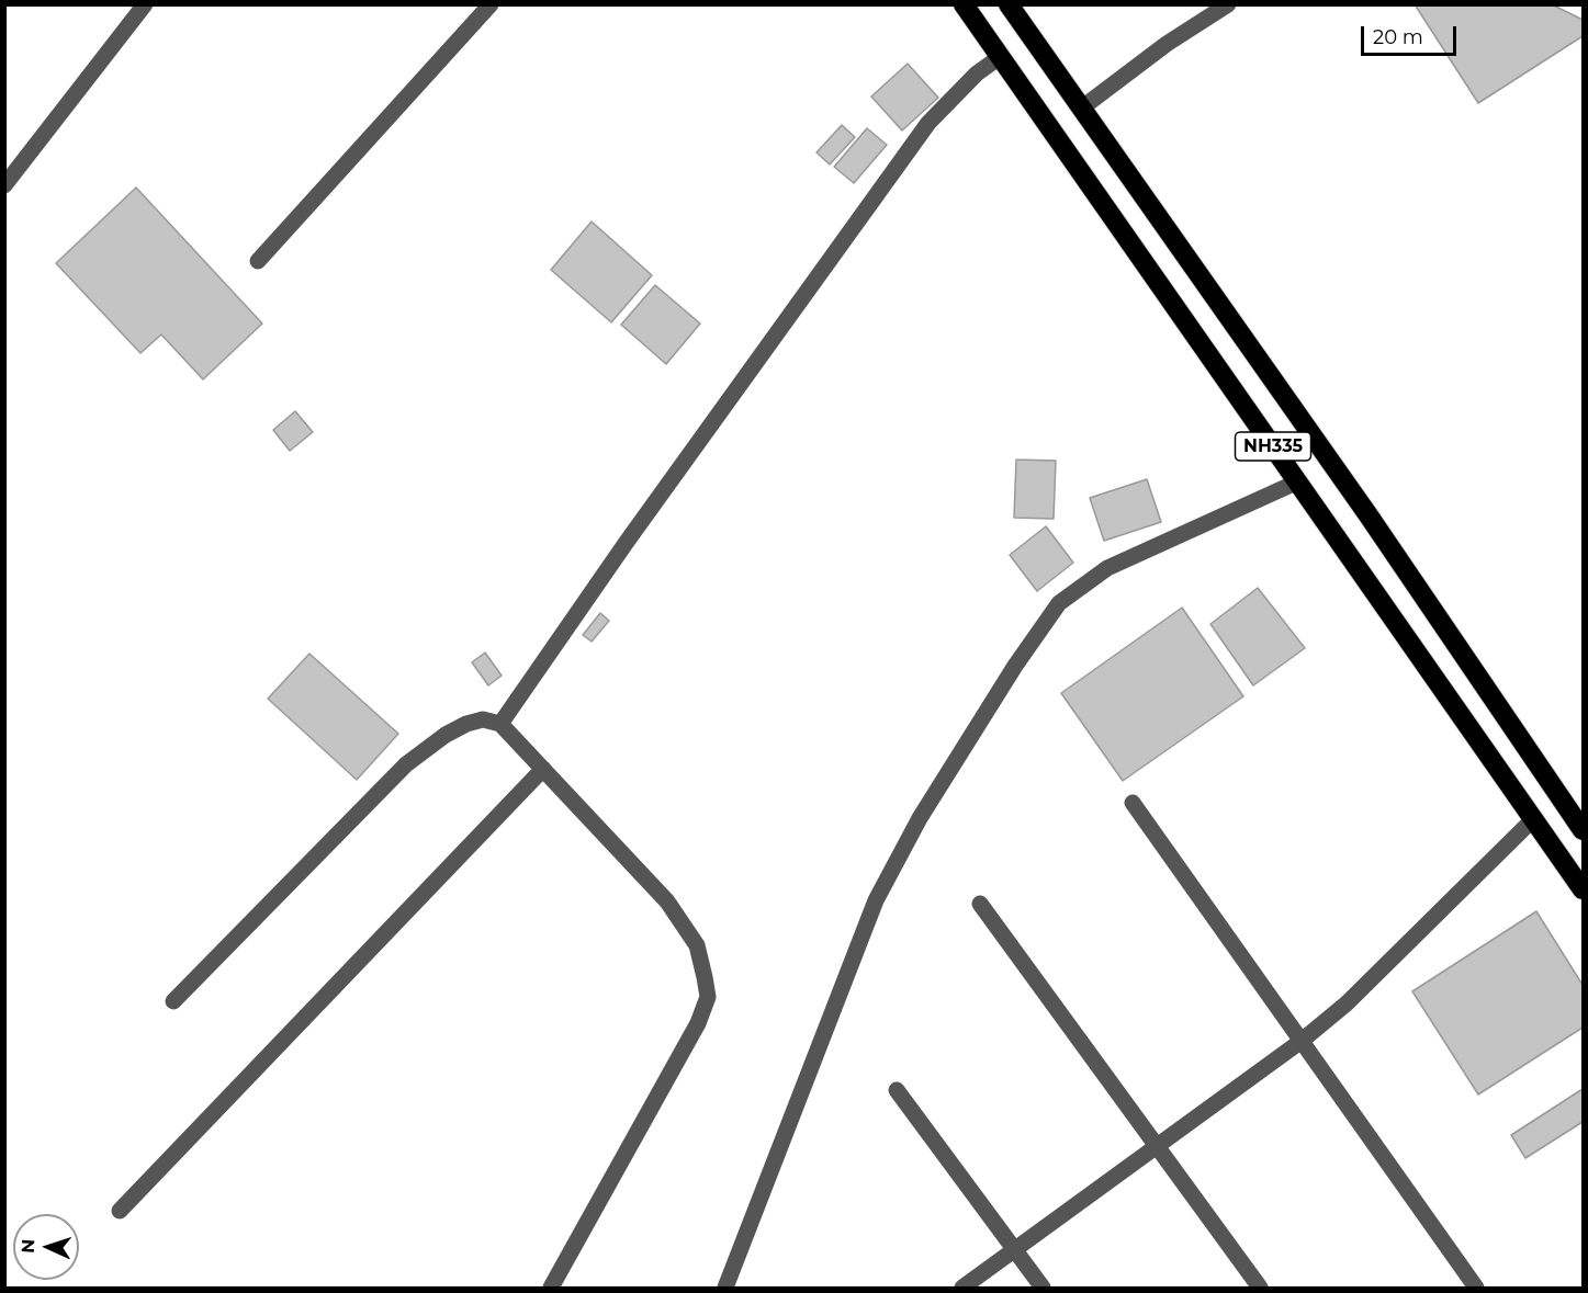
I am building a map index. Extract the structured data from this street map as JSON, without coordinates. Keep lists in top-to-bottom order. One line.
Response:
{"streets":{"highway":["NH335"]},"scale_bar":"20 m","north":"left"}
